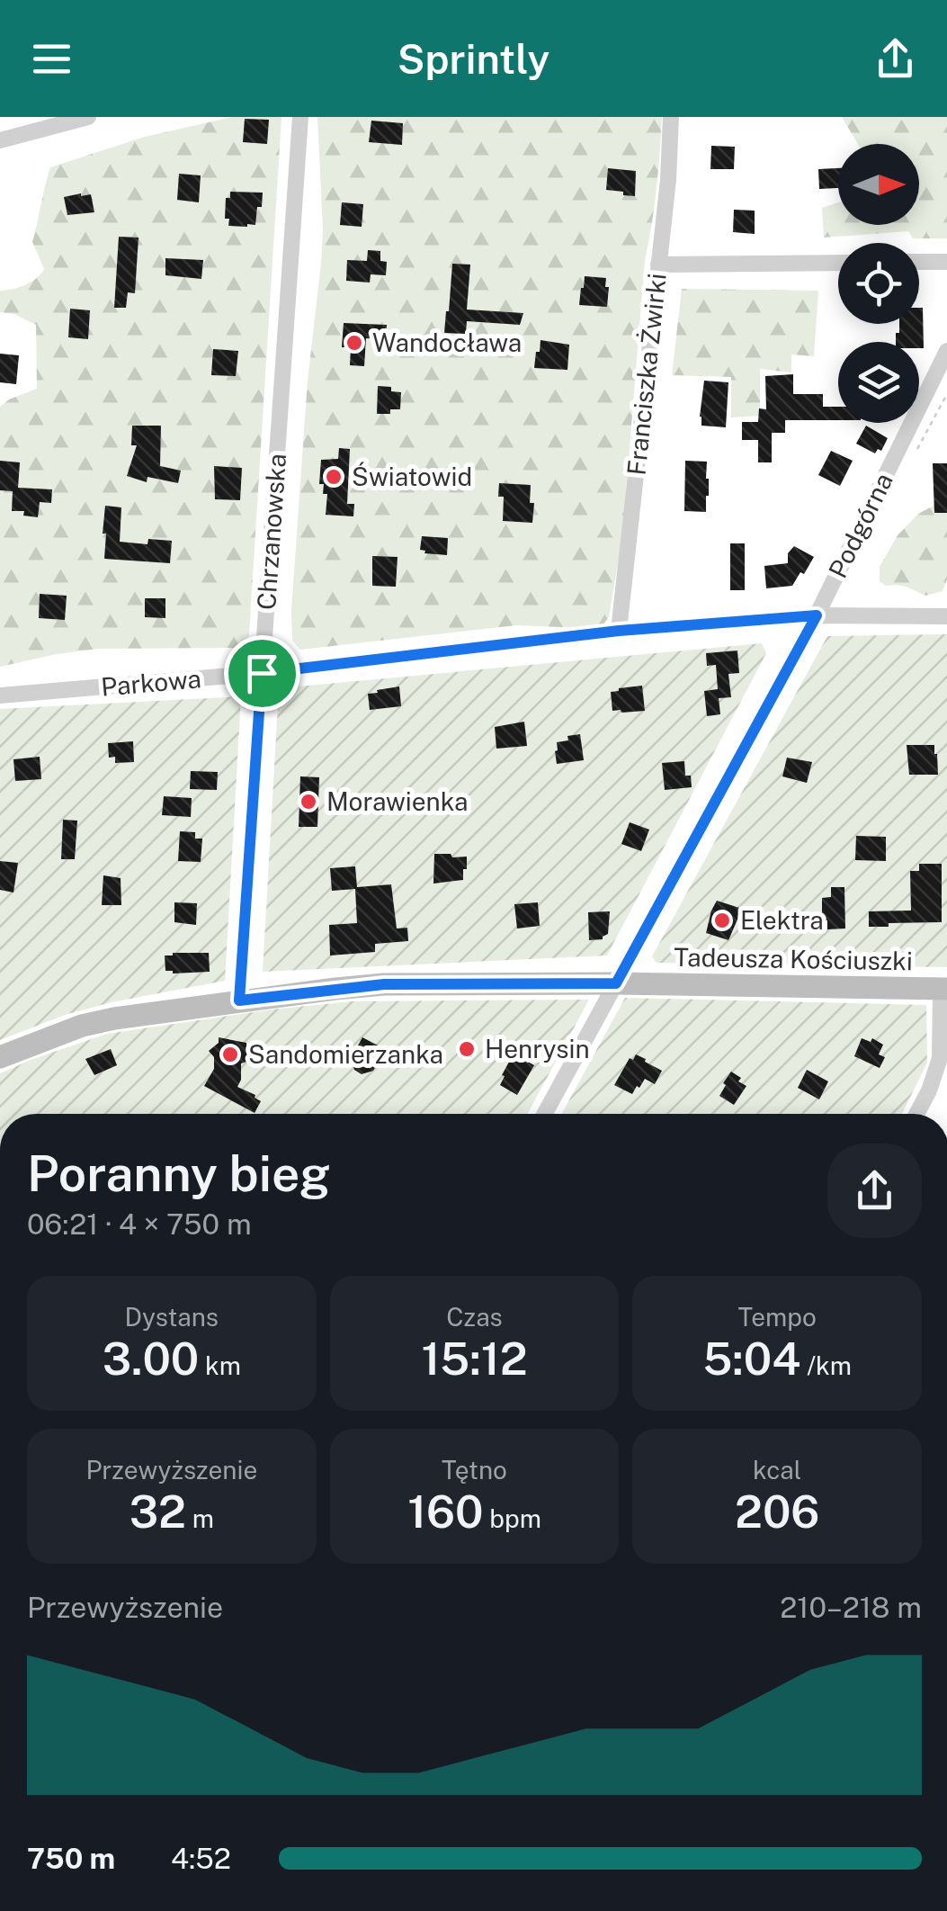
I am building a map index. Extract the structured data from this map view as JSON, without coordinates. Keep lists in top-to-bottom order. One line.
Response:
{"streets":{"street":["Franciszka Żwirki","Podgórna","Chrzanowska","Parkowa","Tadeusza Kościuszki"]},"crossings":[["Franciszka Żwirki","Parkowa"],["Podgórna","Parkowa"],["Podgórna","Tadeusza Kościuszki"],["Chrzanowska","Parkowa"],["Chrzanowska","Tadeusza Kościuszki"]],"places":["Wandocława","Światowid","Morawienka","Elektra","Henrysin","Sandomierzanka"],"north":"right","page":{"header":"Sprintly","heading":["Poranny bieg","06:21 · 4 × 750 m"],"stats":[["Dystans","3.00 km"],["Czas","15:12"],["Tempo","5:04 /km"],["Przewyższenie","32 m"],["Tętno","160 bpm"],["kcal","206"]],"chart":["Przewyższenie","210–218 m"],"list":[{"name":"750 m","note":"4:52"}]}}
